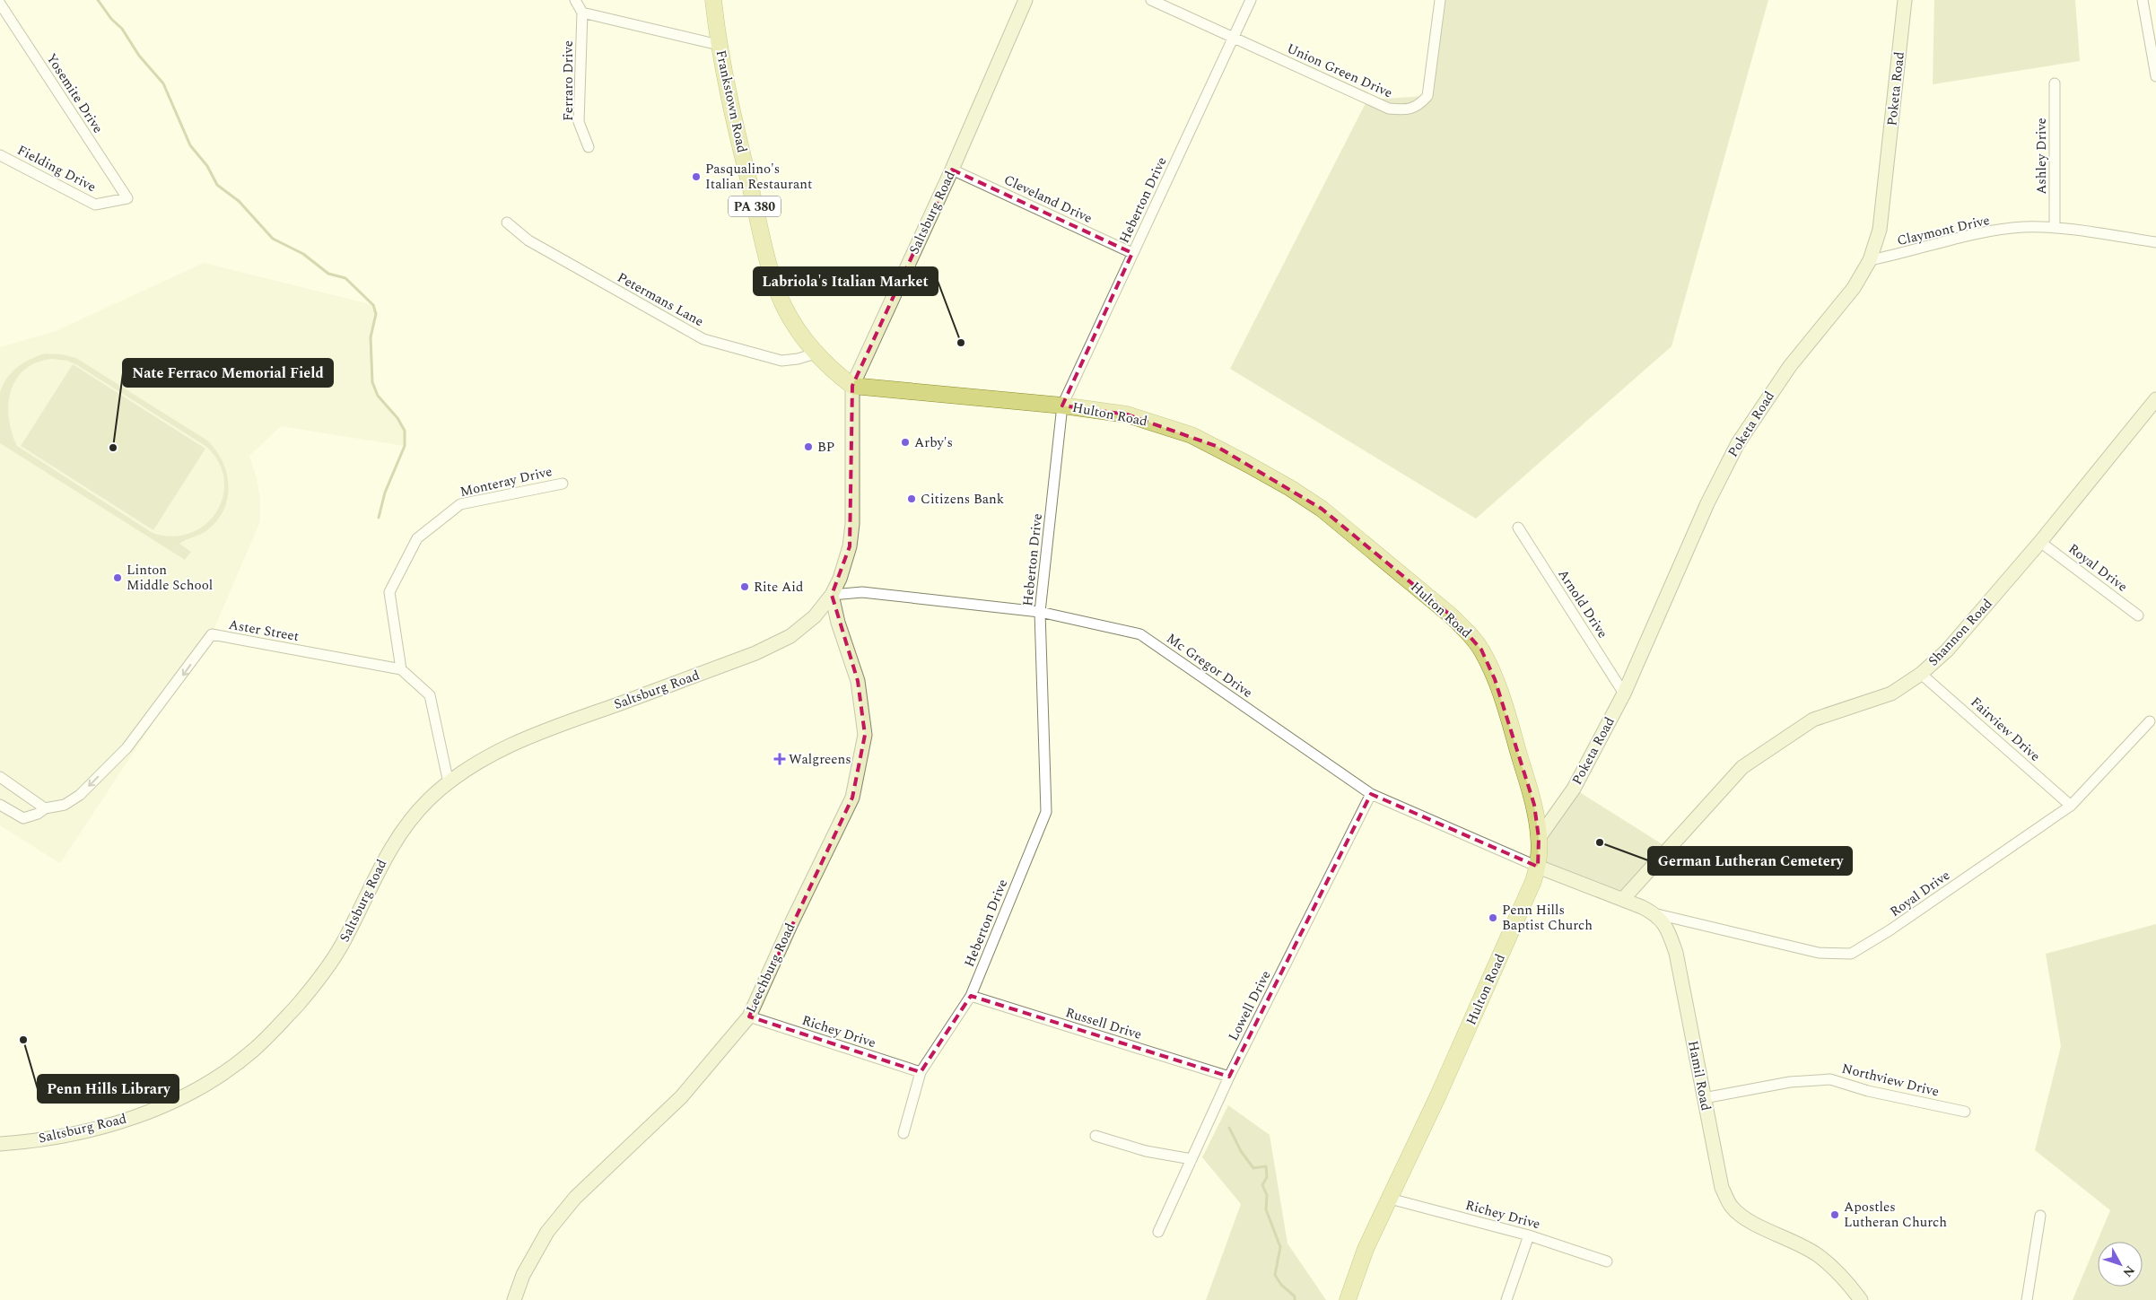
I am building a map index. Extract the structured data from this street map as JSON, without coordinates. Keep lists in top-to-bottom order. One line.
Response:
{"streets":{"main road":["Frankstown Road","PA 380","Hulton Road"],"street":["Union Green Drive","Ferraro Drive","Poketa Road","Yosemite Drive","Ashley Drive","Fielding Drive","Cleveland Drive","Heberton Drive","Saltsburg Road","Claymont Drive","Petermans Lane","Monteray Drive","Royal Drive","Arnold Drive","Aster Street","Shannon Road","Mc Gregor Drive","Fairview Drive","Leechburg Road","Lowell Drive","Russell Drive","Richey Drive","Hamil Road","Northview Drive"]},"crossings":[["Union Green Drive","Heberton Drive"],["Poketa Road","Claymont Drive"],["Poketa Road","Hulton Road"],["Poketa Road","Arnold Drive"],["Yosemite Drive","Fielding Drive"],["Frankstown Road","Saltsburg Road"],["Frankstown Road","Petermans Lane"],["Frankstown Road","Hulton Road"],["Ashley Drive","Claymont Drive"],["Cleveland Drive","Heberton Drive"],["Cleveland Drive","Saltsburg Road"],["Heberton Drive","Hulton Road"],["Heberton Drive","Mc Gregor Drive"],["Heberton Drive","Russell Drive"],["Heberton Drive","Richey Drive"],["Saltsburg Road","Hulton Road"],["Saltsburg Road","Mc Gregor Drive"],["Saltsburg Road","Leechburg Road"],["Hulton Road","Mc Gregor Drive"],["Hulton Road","Richey Drive"],["Monteray Drive","Aster Street"],["Royal Drive","Shannon Road"],["Royal Drive","Fairview Drive"],["Royal Drive","Hamil Road"],["Shannon Road","Fairview Drive"],["Mc Gregor Drive","Leechburg Road"],["Mc Gregor Drive","Lowell Drive"],["Leechburg Road","Richey Drive"],["Lowell Drive","Russell Drive"],["Hamil Road","Northview Drive"]],"one_way":["Aster Street"],"places":{"other":["Pasqualino's Italian Restaurant","Labriola's Italian Market","Arby's","BP","Nate Ferraco Memorial Field","Citizens Bank","Linton Middle School","Rite Aid","German Lutheran Cemetery","Penn Hills Baptist Church","Penn Hills Library","Apostles Lutheran Church"],"health":["Walgreens"]},"north":"bottom right"}
